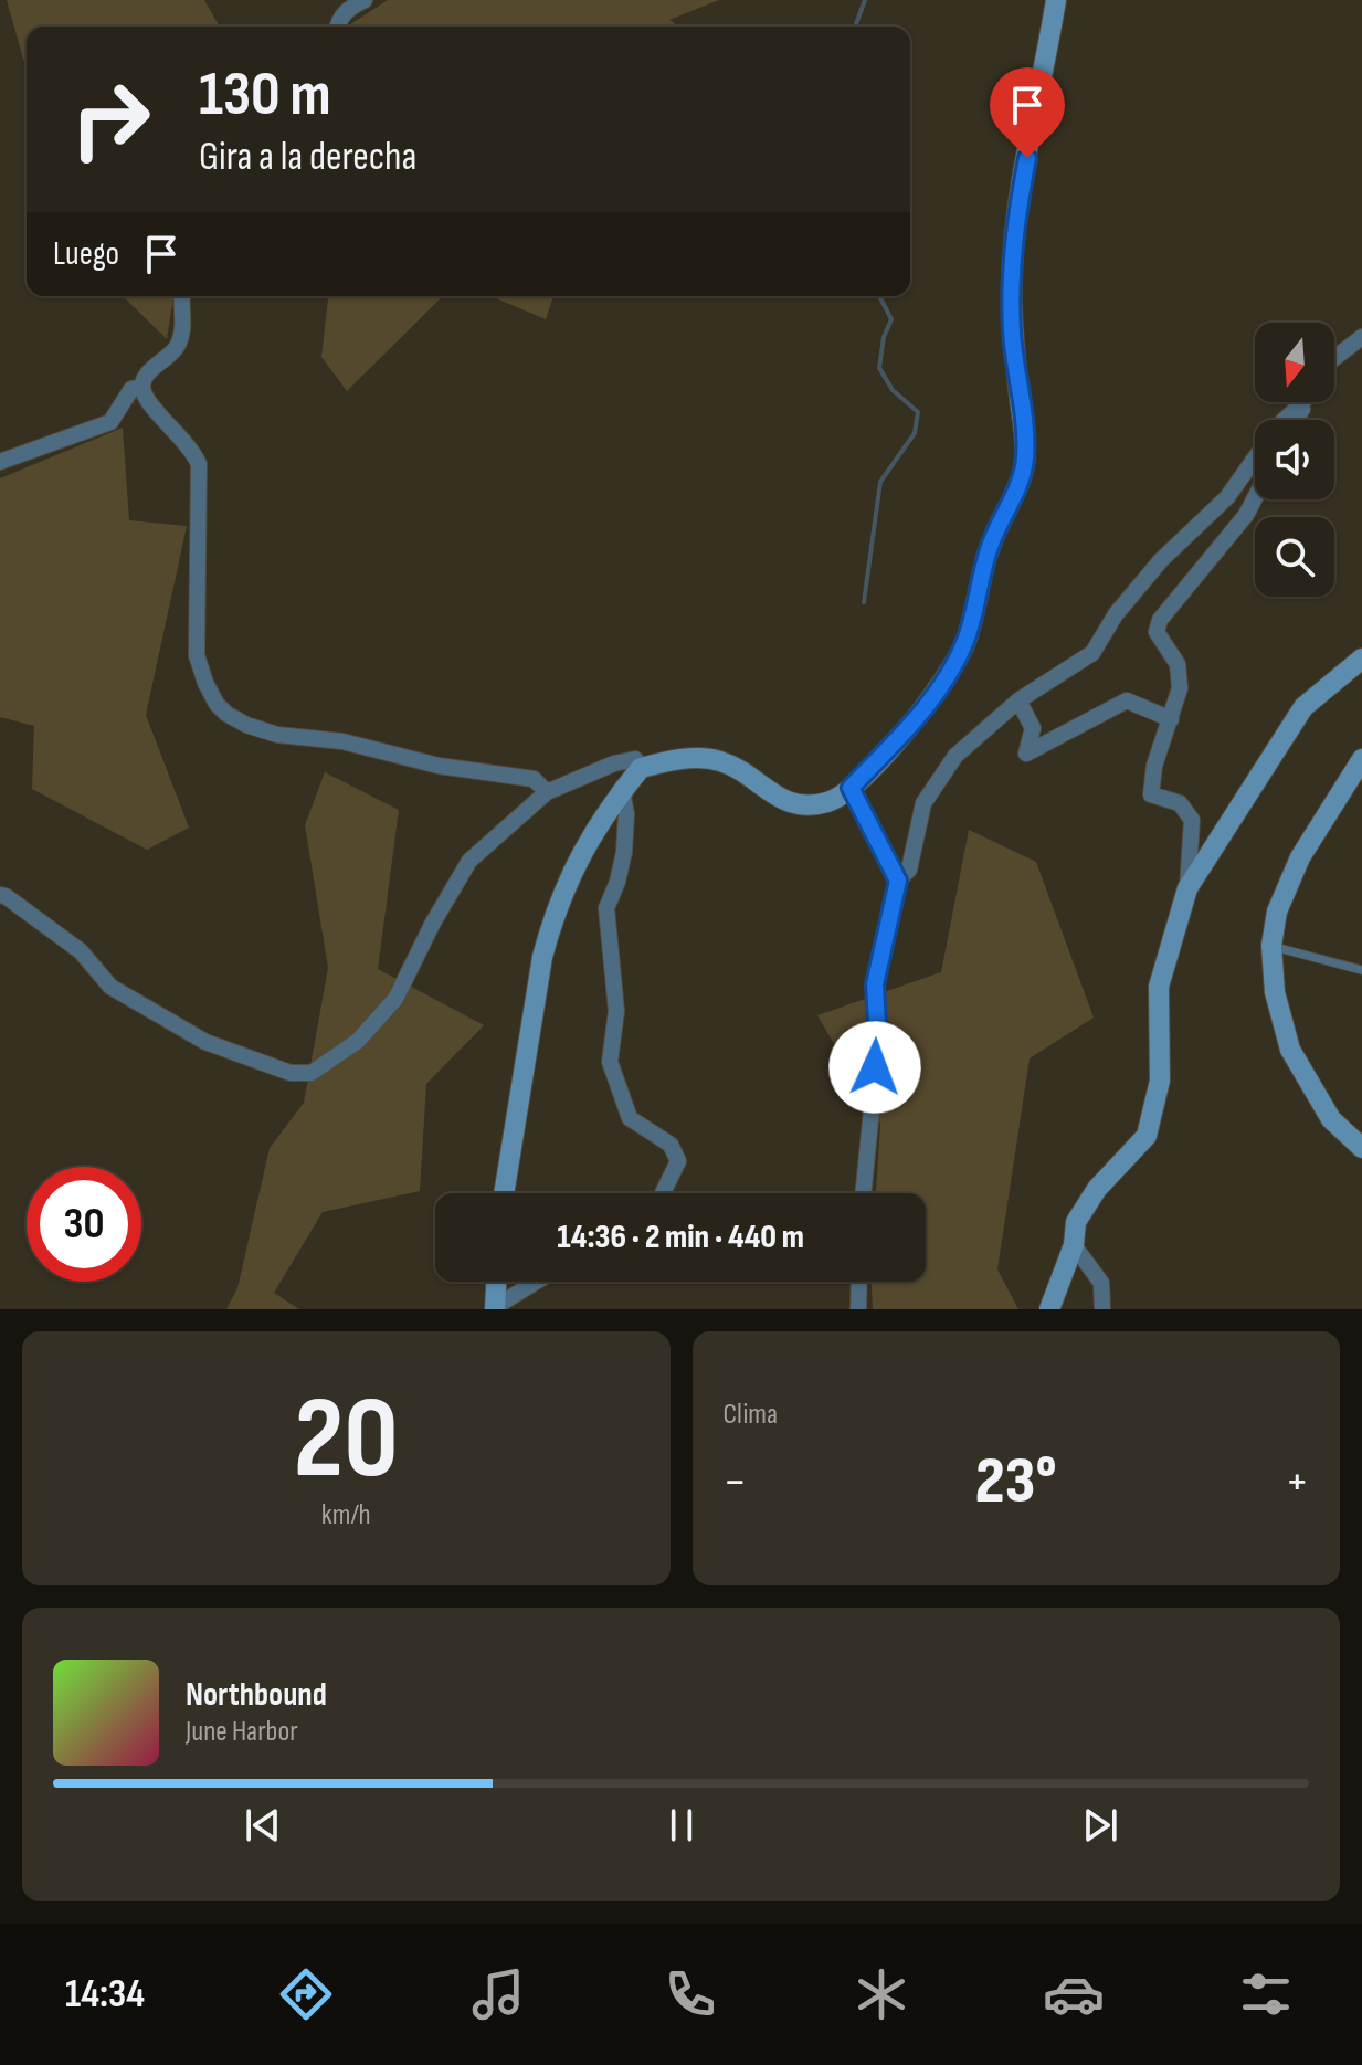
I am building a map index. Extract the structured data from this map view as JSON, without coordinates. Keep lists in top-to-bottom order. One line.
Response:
{"north":"bottom","page":{"turn":["130 m","Gira a la derecha"],"then":"Luego","limit":"30","trip":"14:36 · 2 min · 440 m","tile":[["20","km/h"],"Clima"],"heat":["−","23°","+"],"song":["Northbound","June Harbor"],"tabs":"14:34"}}
